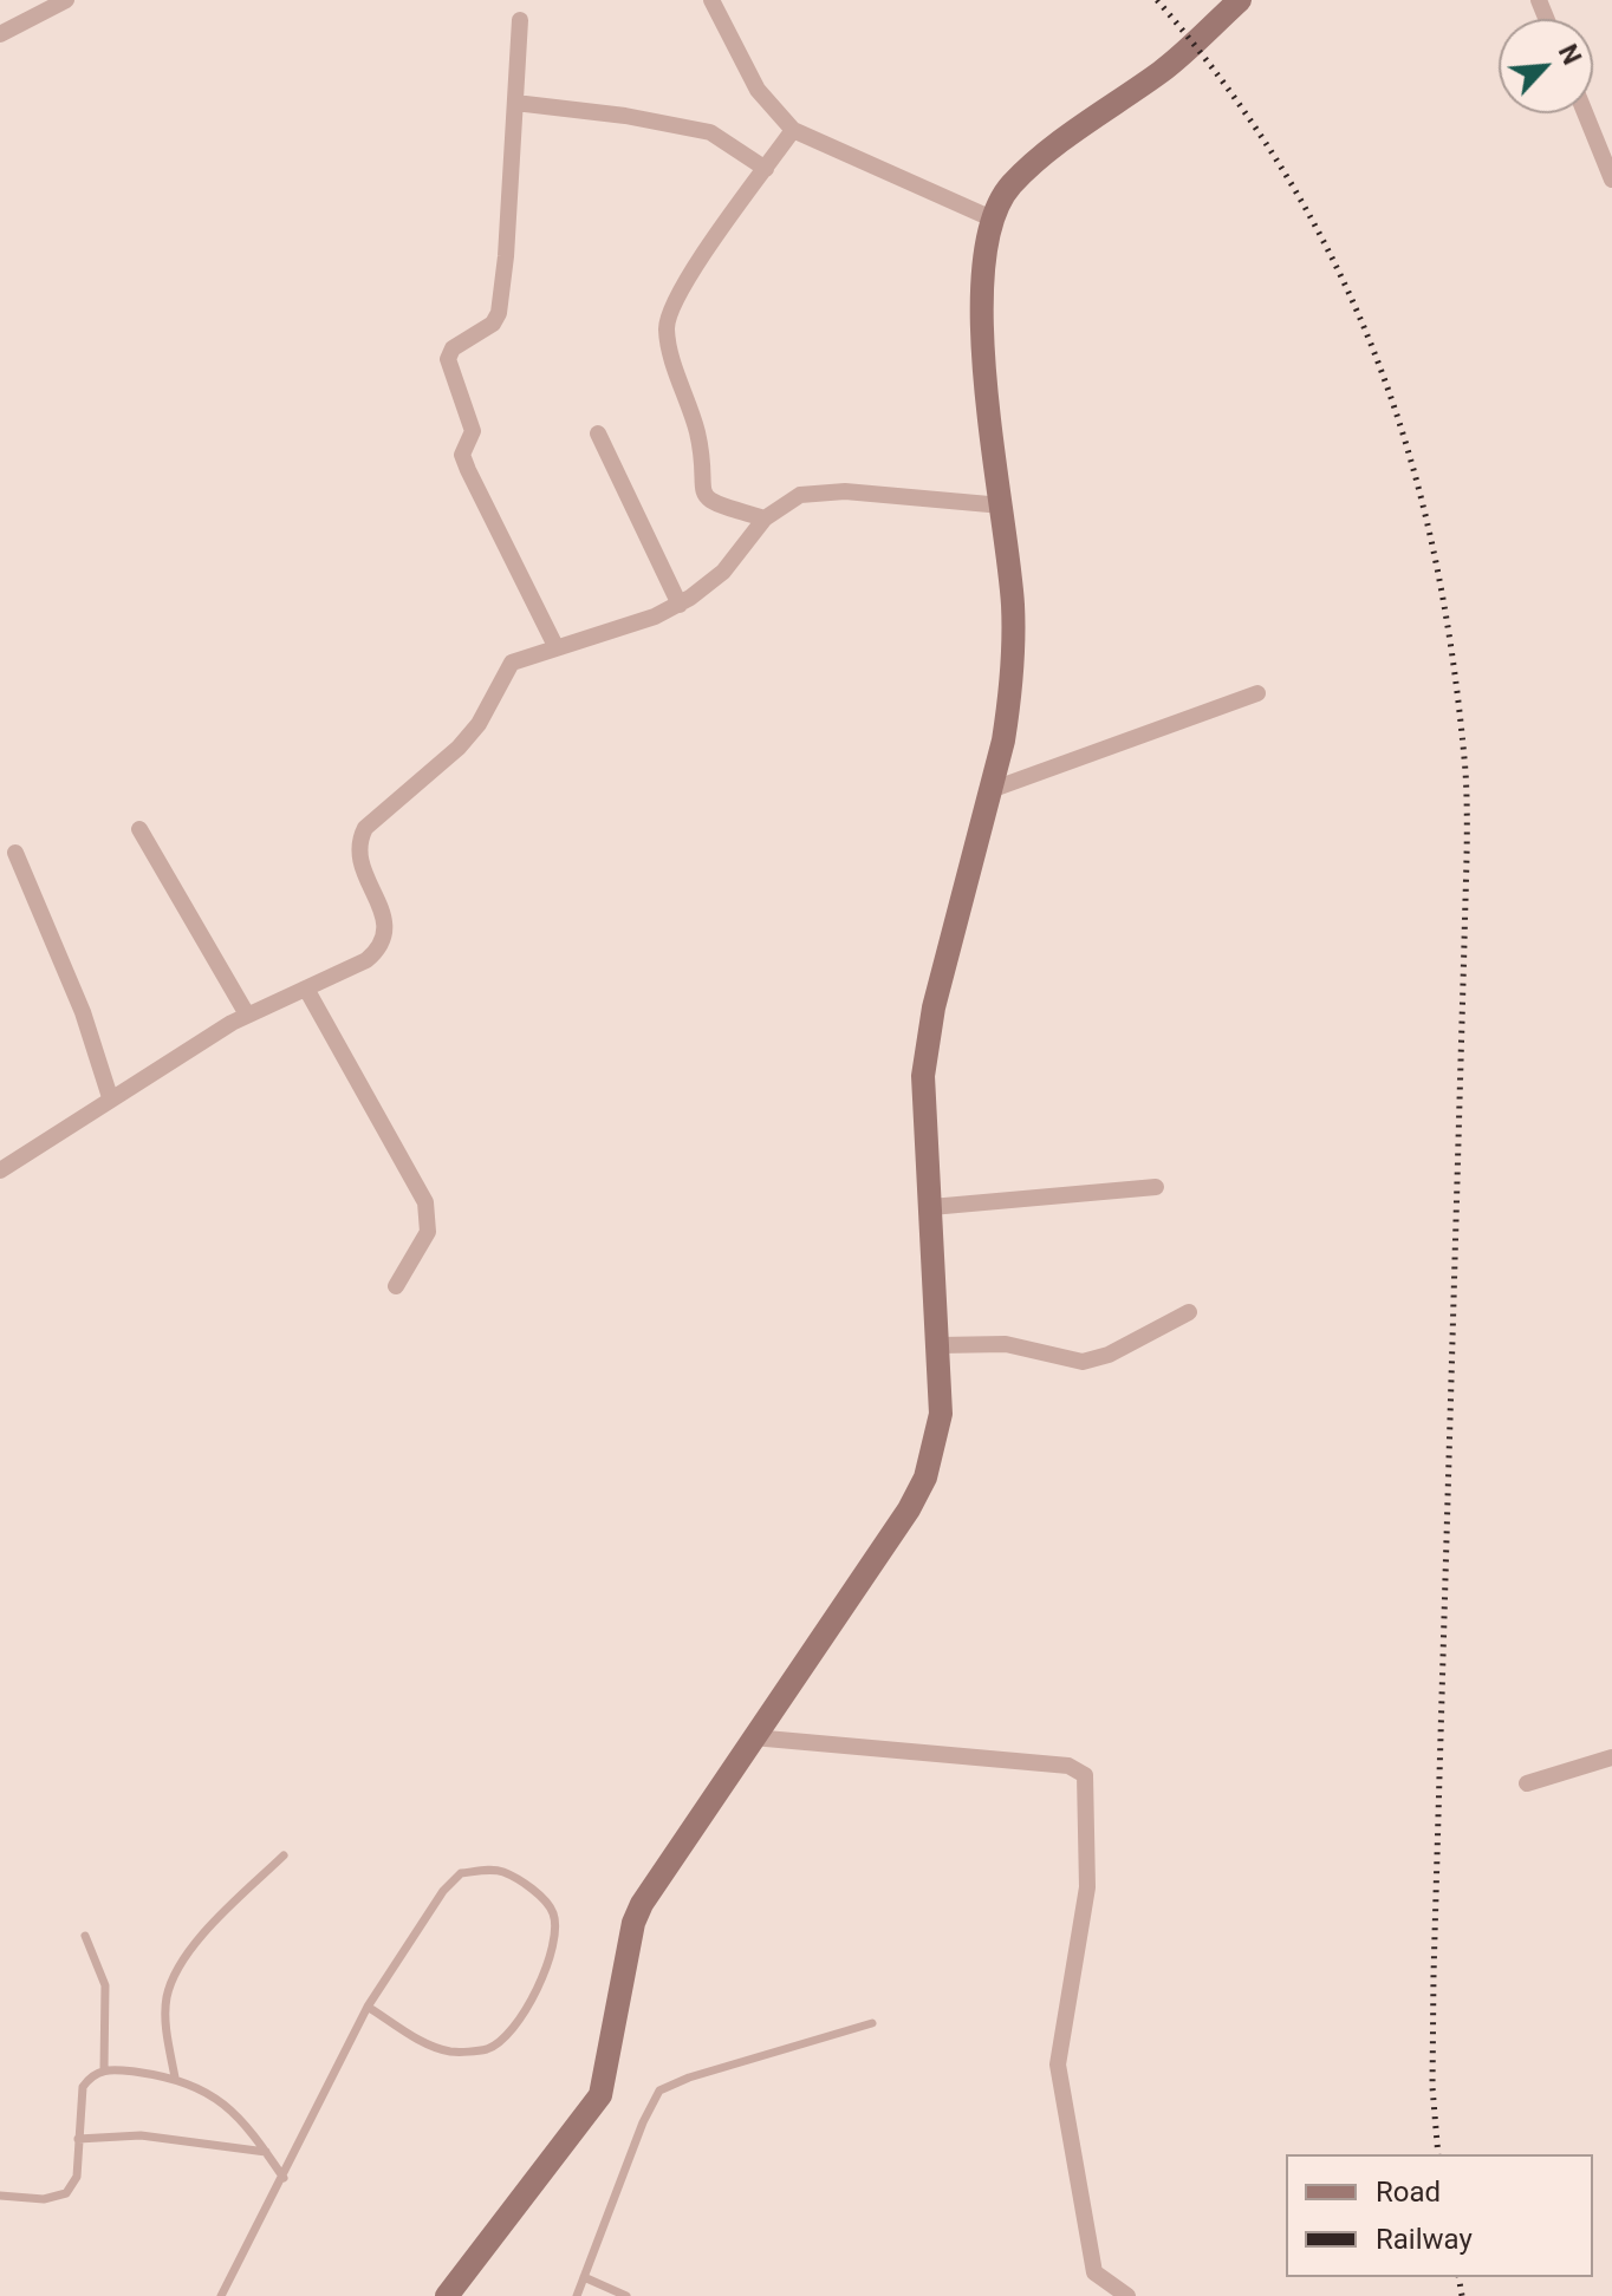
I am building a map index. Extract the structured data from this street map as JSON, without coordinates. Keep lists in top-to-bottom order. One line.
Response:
{"legend":["Road","Railway"],"north":"top right"}
